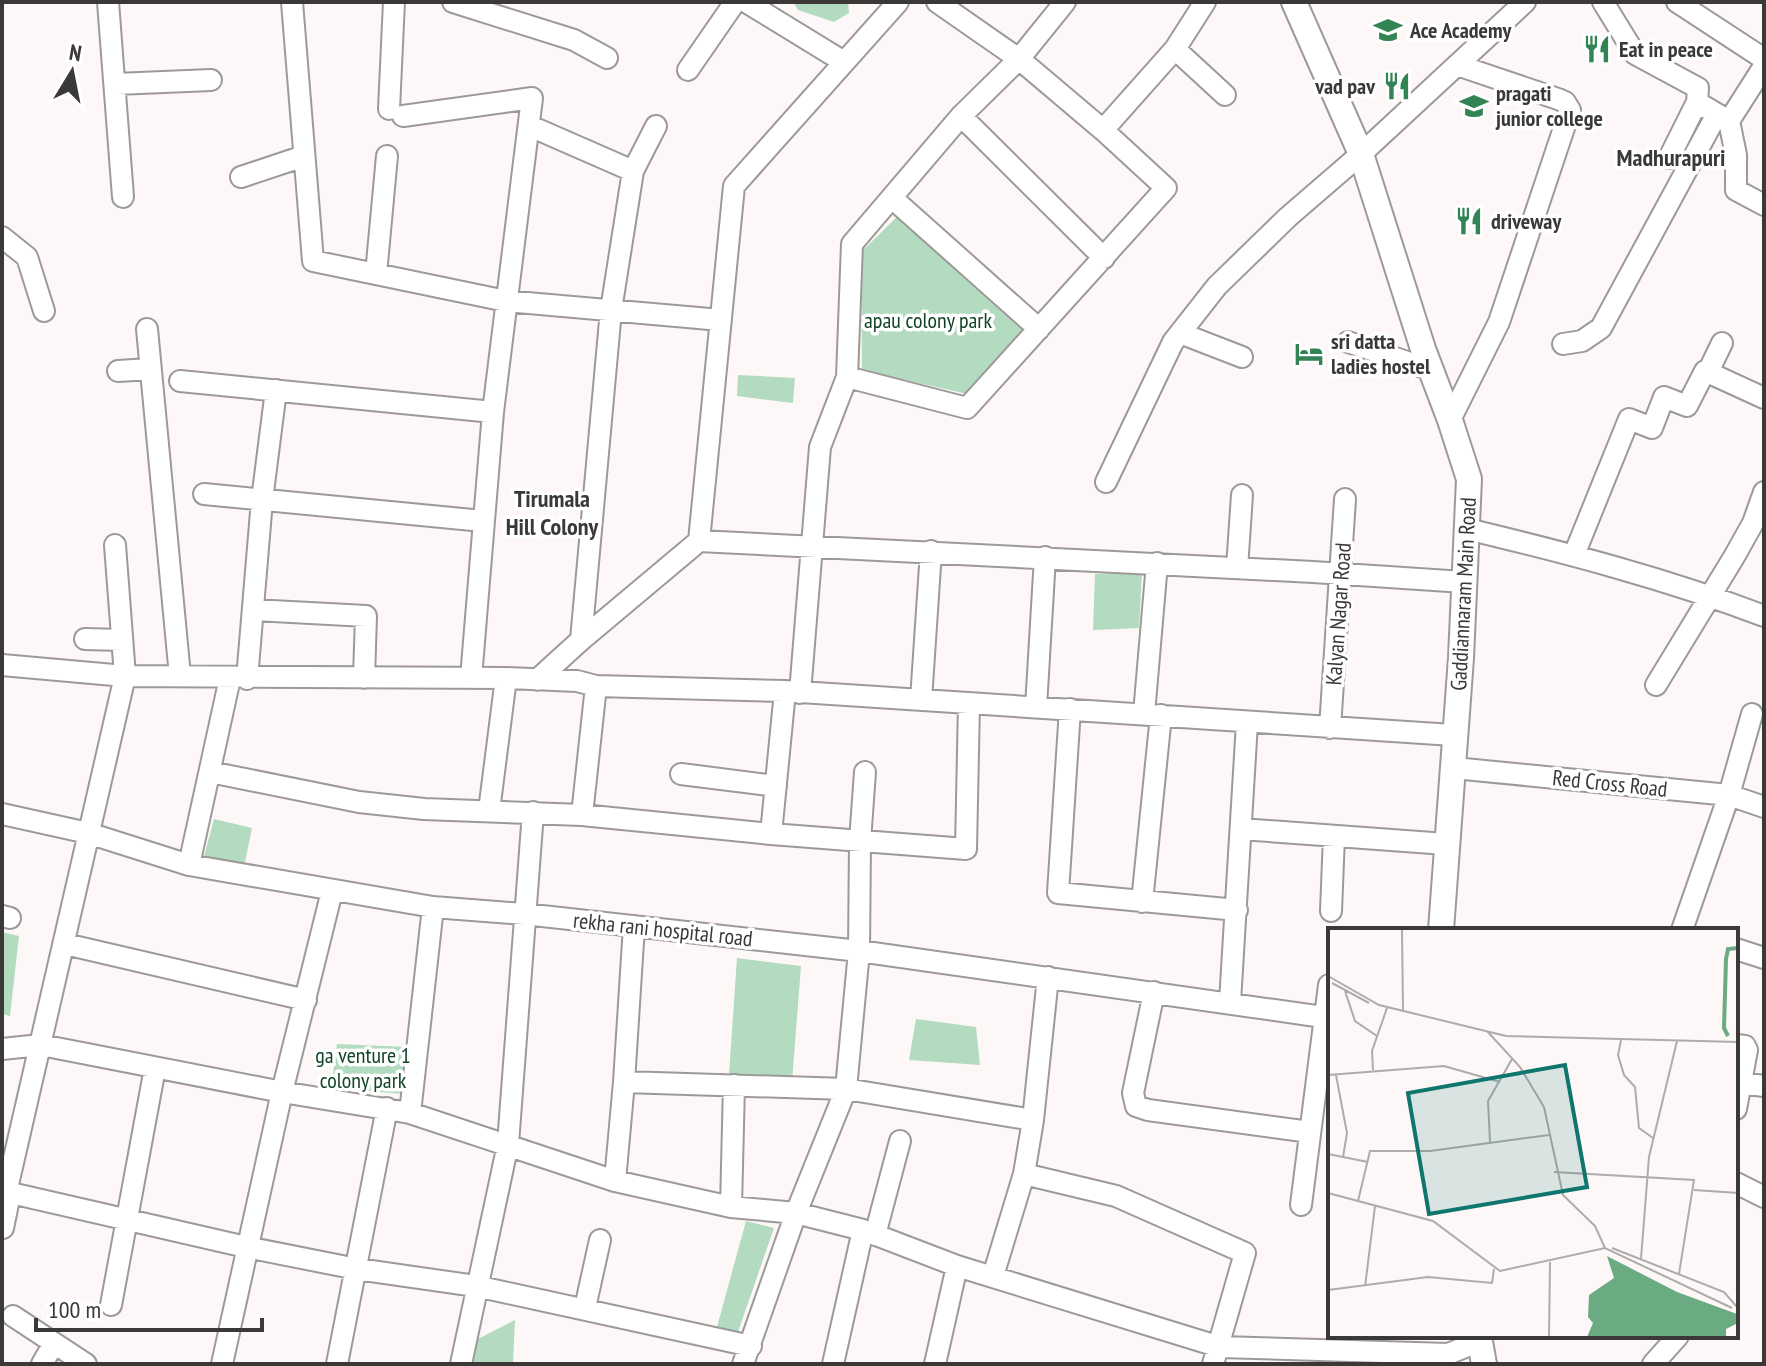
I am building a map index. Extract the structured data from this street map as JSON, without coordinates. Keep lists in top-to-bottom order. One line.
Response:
{"streets":{"main road":["Gaddiannaram Main Road"],"street":["Kalyan Nagar Road","Red Cross Road","rekha rani hospital road"]},"crossings":[["Gaddiannaram Main Road","Red Cross Road"]],"districts":["Madhurapuri","Tirumala Hill Colony"],"parks":["apau colony park","ga venture 1 colony park"],"places":{"school or university":["Ace Academy","pragati junior college"],"restaurant":["Eat in peace","vad pav","driveway"],"hotel":["sri datta ladies hostel"]},"scale_bar":"100 m","north":"top"}
